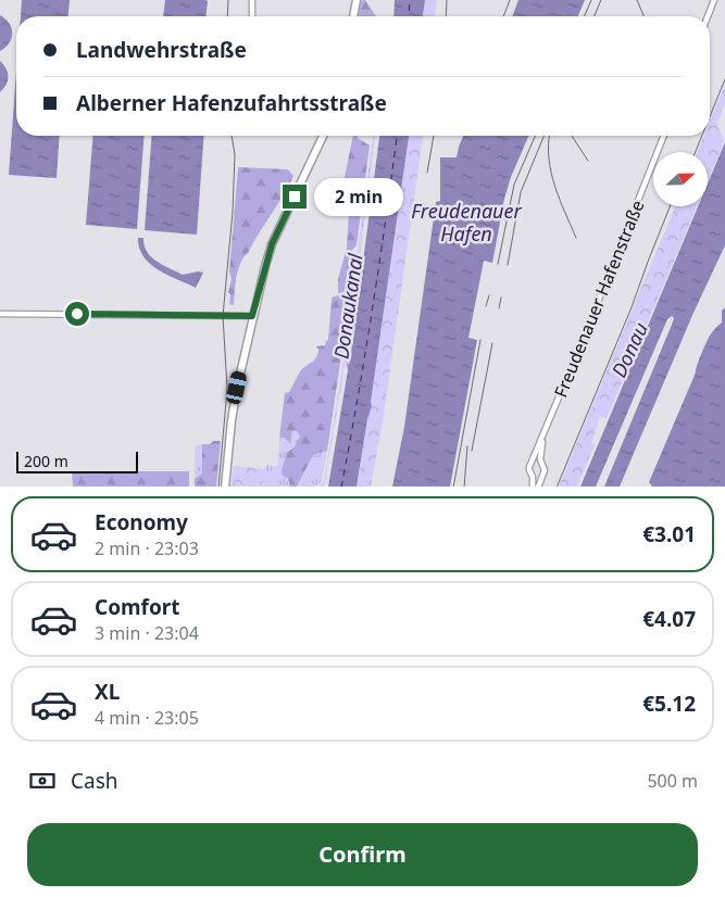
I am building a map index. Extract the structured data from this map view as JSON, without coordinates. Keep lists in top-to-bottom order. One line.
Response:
{"streets":{"street":["Freudenauer Hafenstraße"]},"water":["Freudenauer Hafen","Donaukanal","Donau"],"scale_bar":"200 m","north":"right","page":{"banner":["Landwehrstraße","Alberner Hafenzufahrtsstraße"],"bubble":"2 min","scale":"200 m","list":[{"name":"Economy","note":"2 min · 23:03","value":"€3.01"},{"name":"Comfort","note":"3 min · 23:04","value":"€4.07"},{"name":"XL","note":"4 min · 23:05","value":"€5.12"}],"pay":["Cash","500 m"],"buttons":"Confirm"}}
